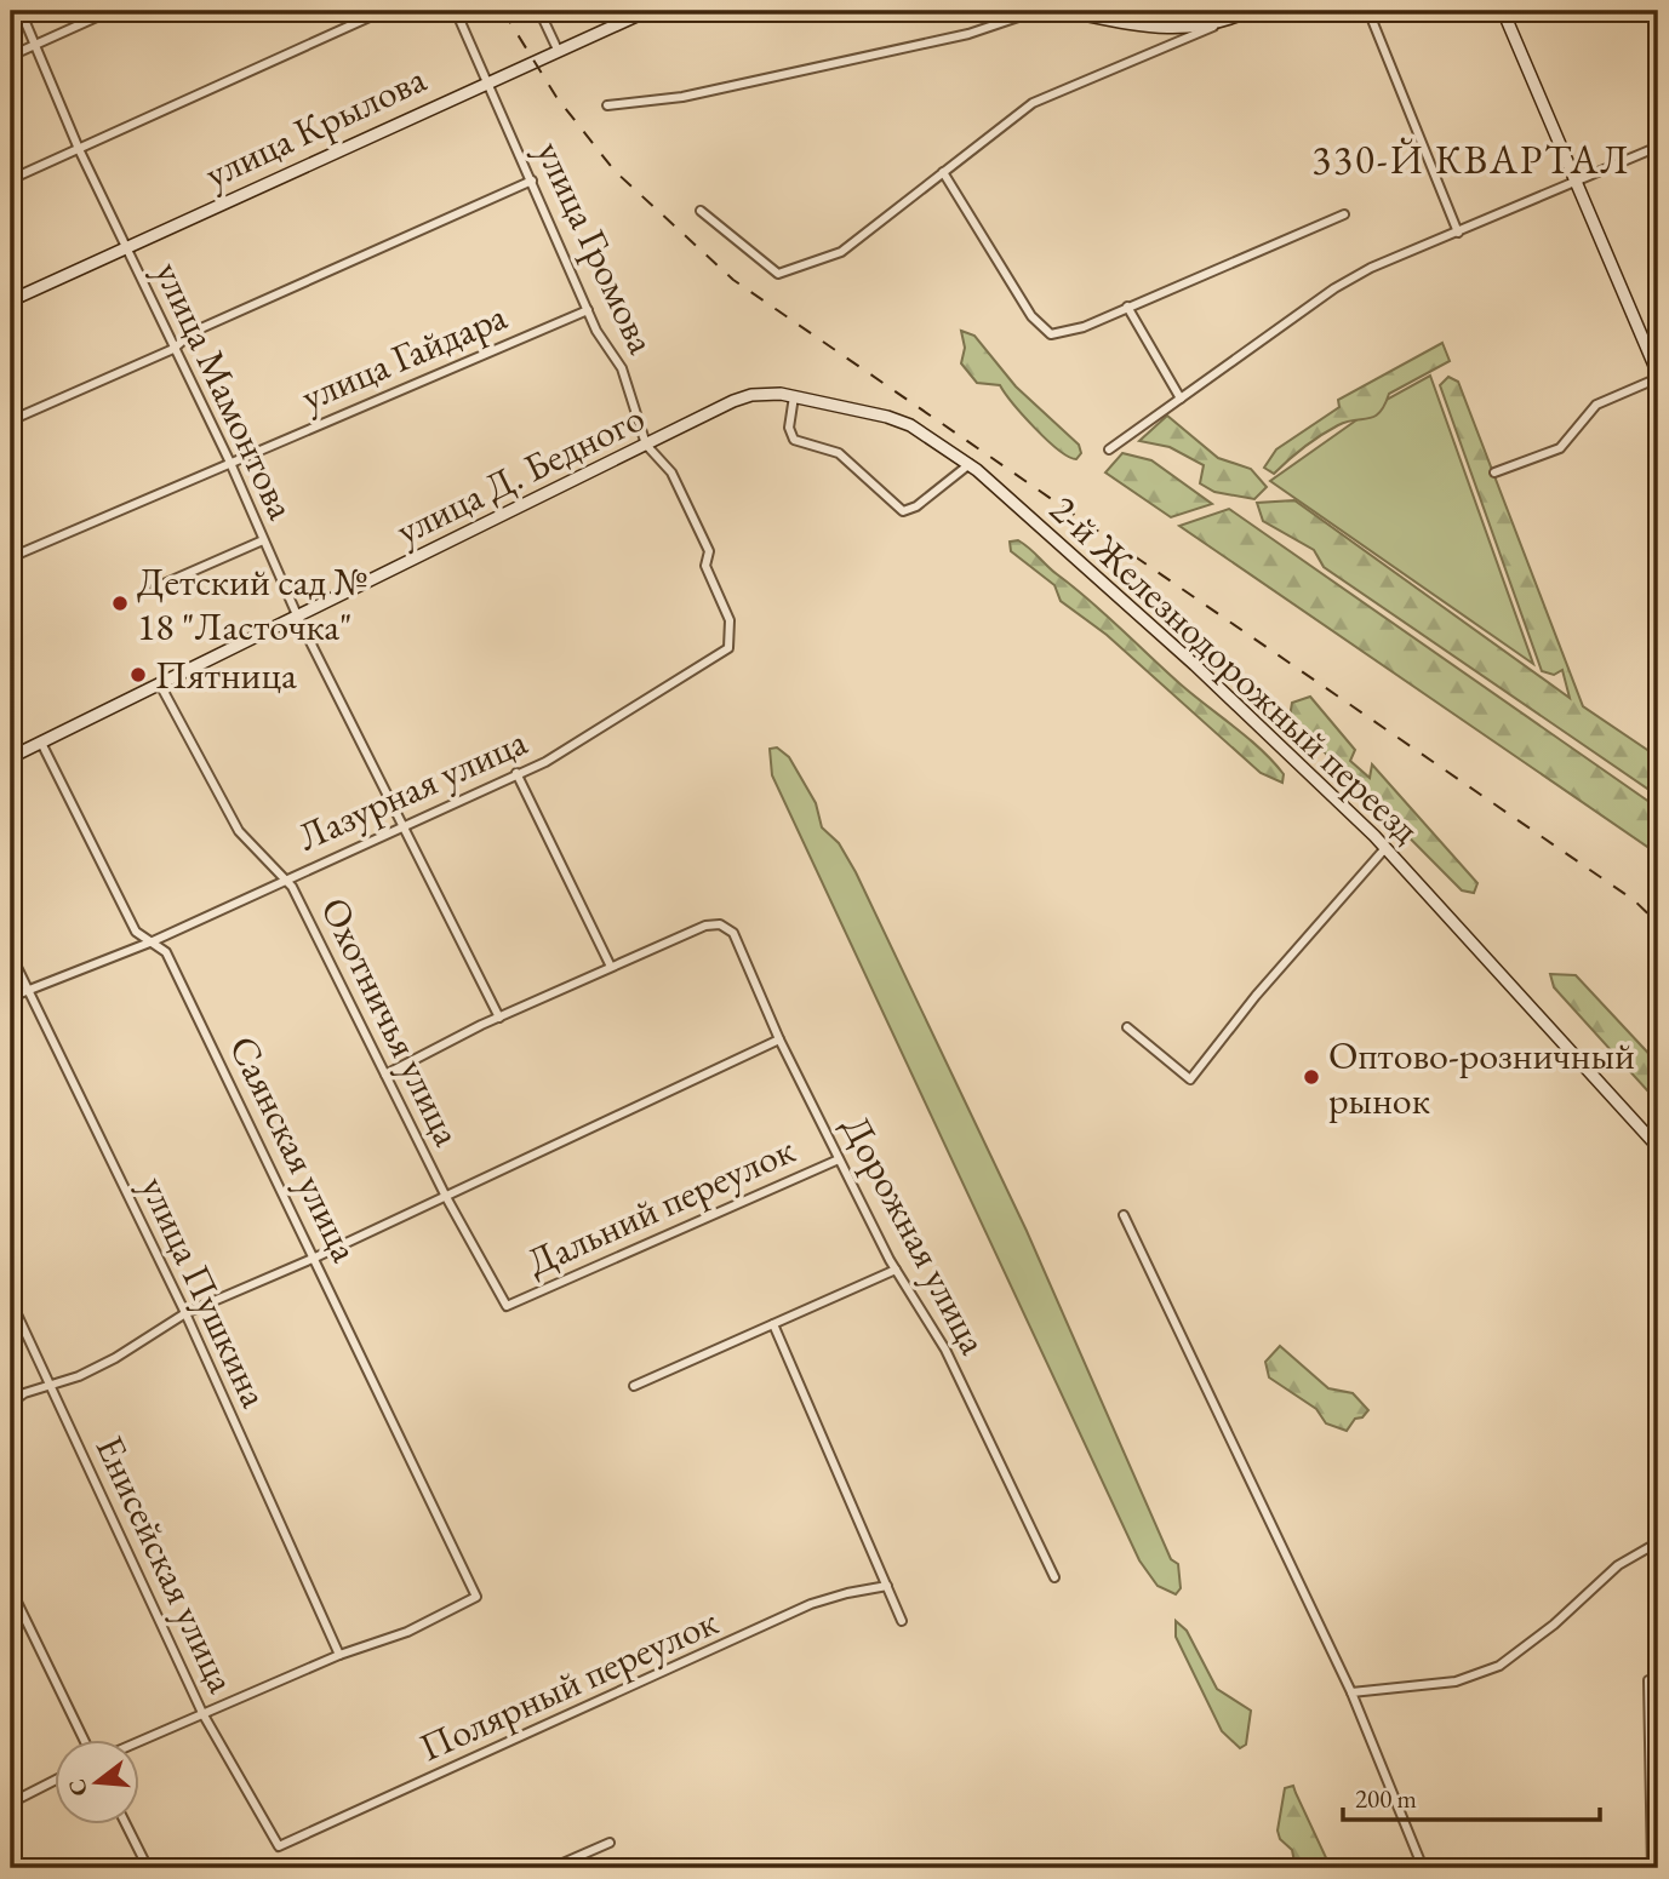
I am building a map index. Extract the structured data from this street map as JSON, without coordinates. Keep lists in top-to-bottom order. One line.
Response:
{"streets":{"street":["улица Крылова","улица Громова","улица Гайдара","улица Мамонтова","улица Д. Бедного","2-й Железнодорожный переезд","Лазурная улица","Охотничья улица","Саянская улица","Дальний переулок","Дорожная улица","улица Пушкина","Енисейская улица","Полярный переулок"]},"crossings":[["улица Крылова","улица Громова"],["улица Крылова","улица Мамонтова"],["улица Громова","улица Гайдара"],["улица Громова","улица Д. Бедного"],["улица Громова","Лазурная улица"],["улица Гайдара","улица Мамонтова"],["улица Мамонтова","улица Д. Бедного"],["улица Мамонтова","Лазурная улица"],["улица Д. Бедного","2-й Железнодорожный переезд"],["улица Д. Бедного","Охотничья улица"],["улица Д. Бедного","Саянская улица"],["Лазурная улица","Охотничья улица"],["Лазурная улица","Саянская улица"],["Лазурная улица","улица Пушкина"],["Охотничья улица","Дальний переулок"],["Саянская улица","улица Пушкина"],["Дальний переулок","Дорожная улица"],["Енисейская улица","Полярный переулок"]],"districts":["330-Й КВАРТАЛ"],"places":["Детский сад № 18 \"Ласточка\"","Пятница","Оптово-розничный рынок"],"scale_bar":"200 m","north":"left"}
